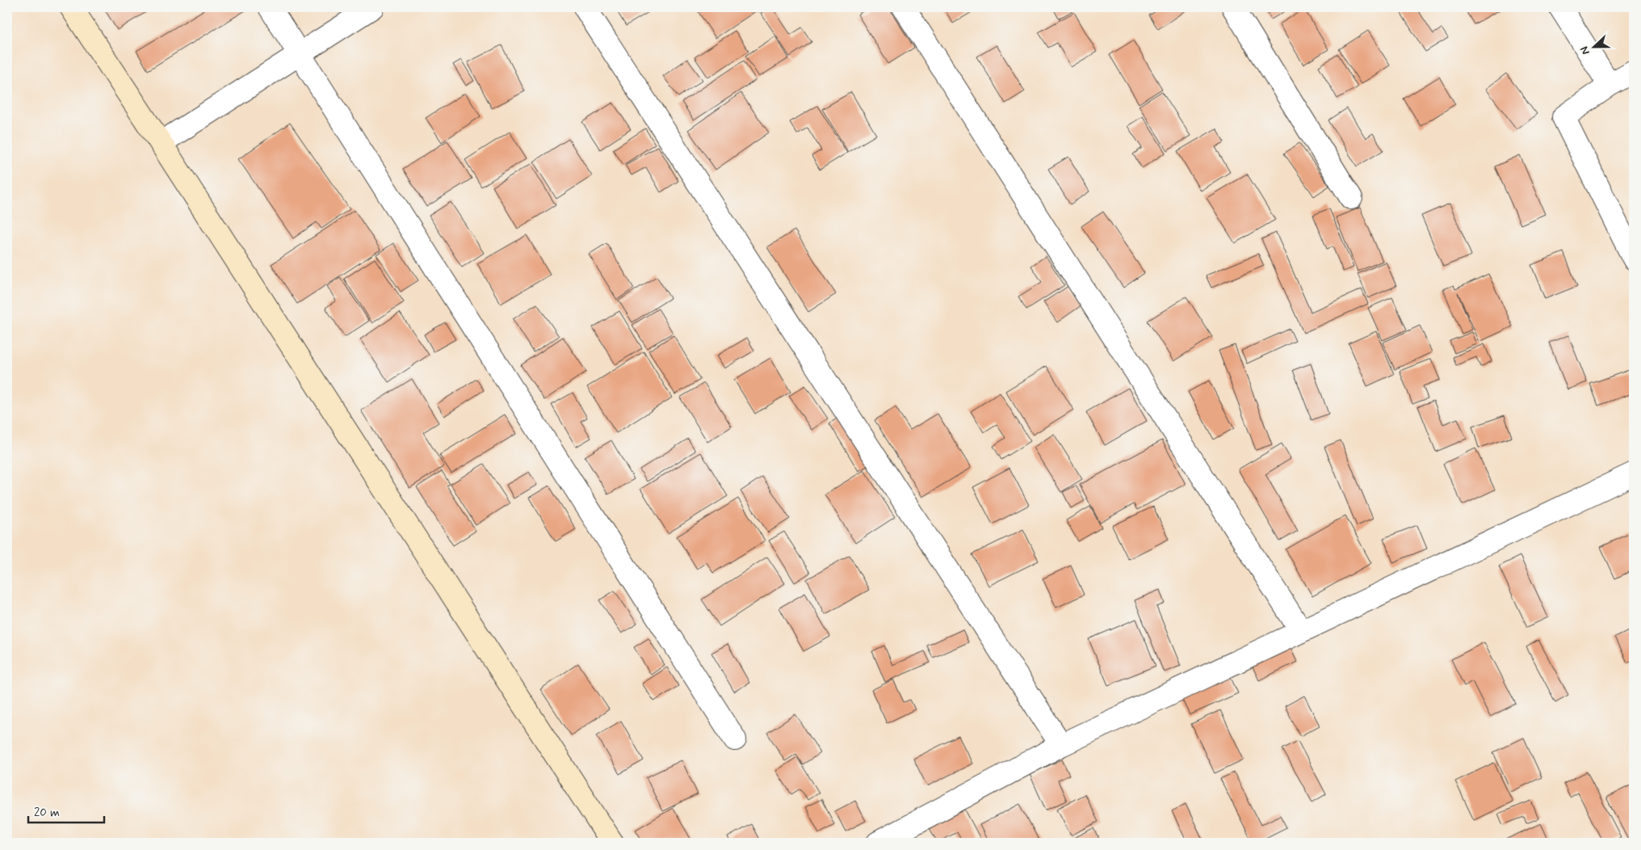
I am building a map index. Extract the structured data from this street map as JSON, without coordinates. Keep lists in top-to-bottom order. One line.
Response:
{"scale_bar":"20 m","north":"left"}
